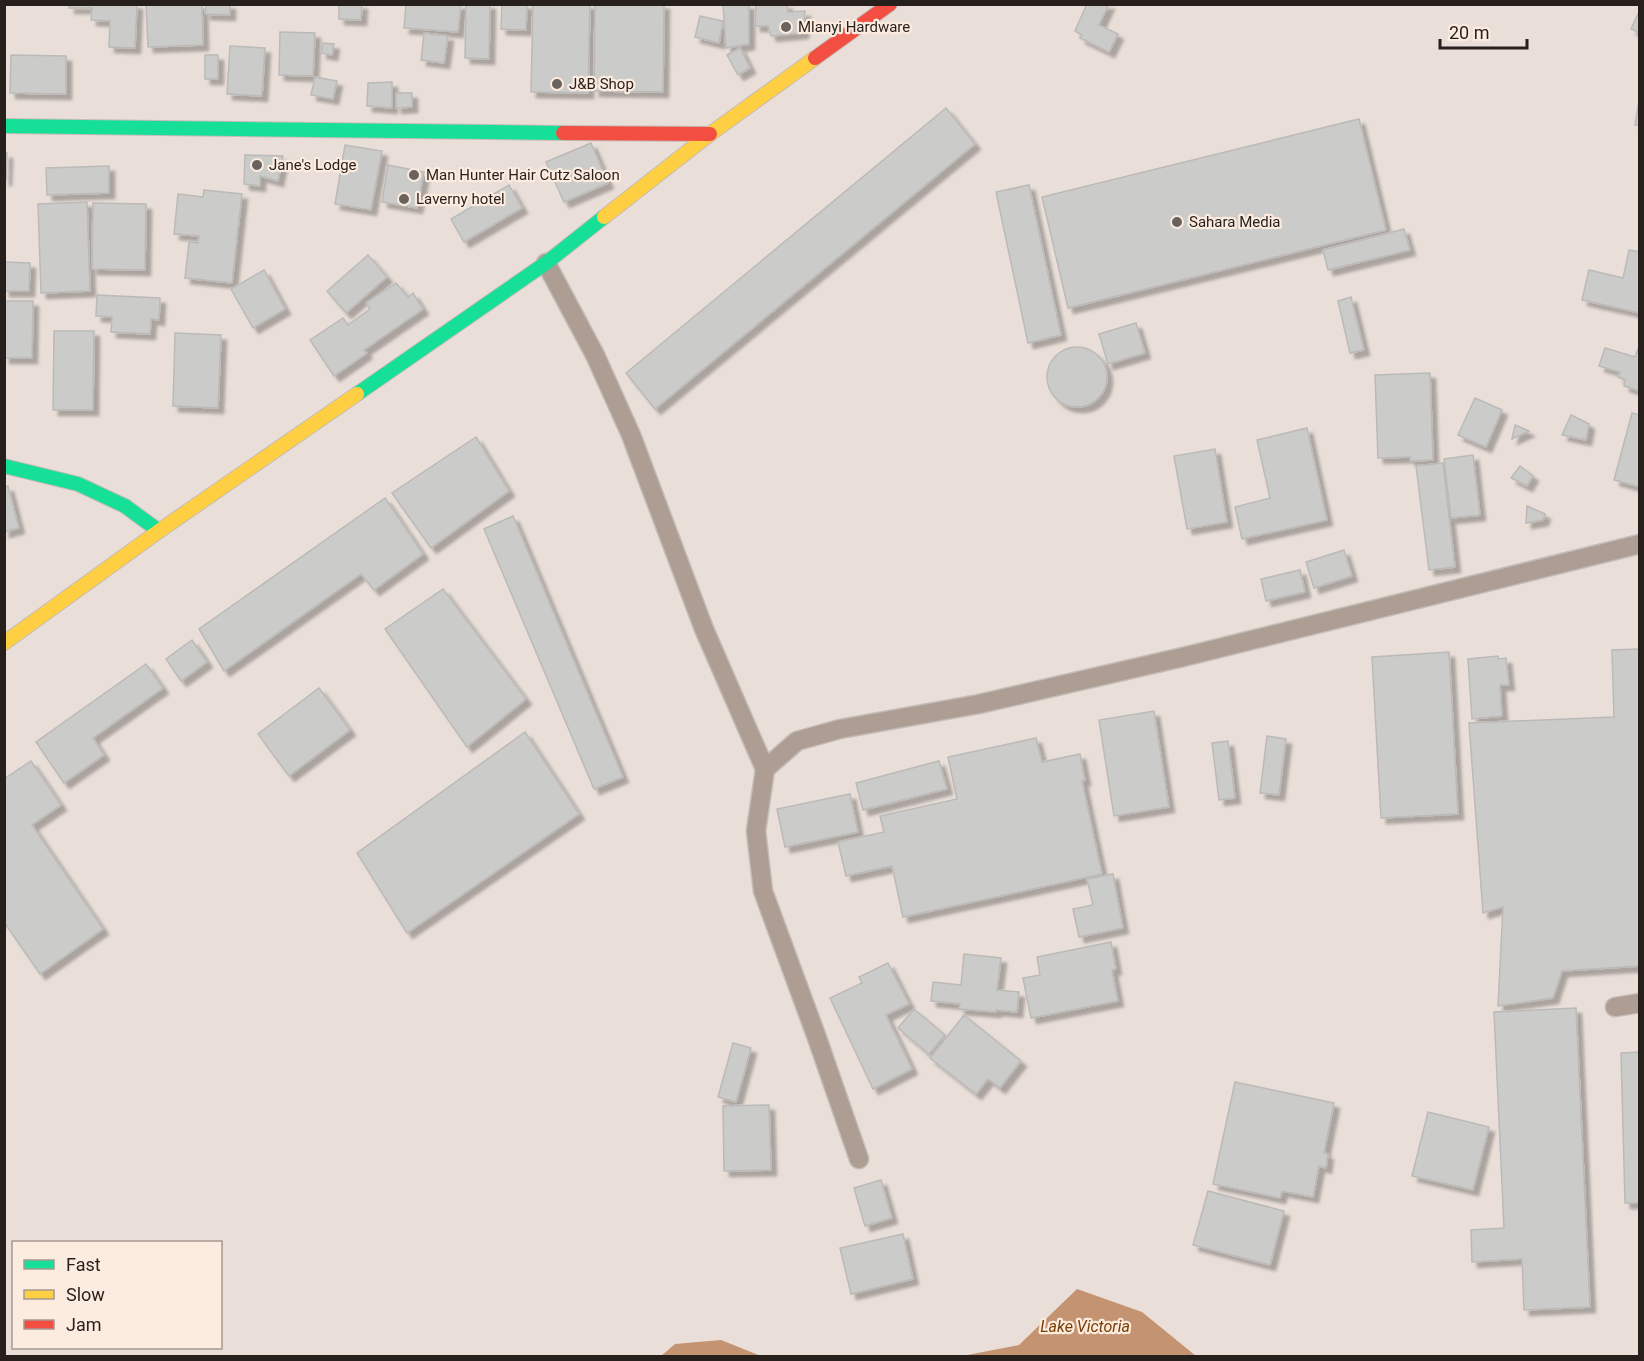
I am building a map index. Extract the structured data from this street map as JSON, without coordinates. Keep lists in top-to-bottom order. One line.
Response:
{"water":["Lake Victoria"],"places":["Mlanyi Hardware","J&B Shop","Jane's Lodge","Man Hunter Hair Cutz Saloon","Laverny hotel","Sahara Media"],"legend":["Fast","Slow","Jam"],"scale_bar":"20 m"}
